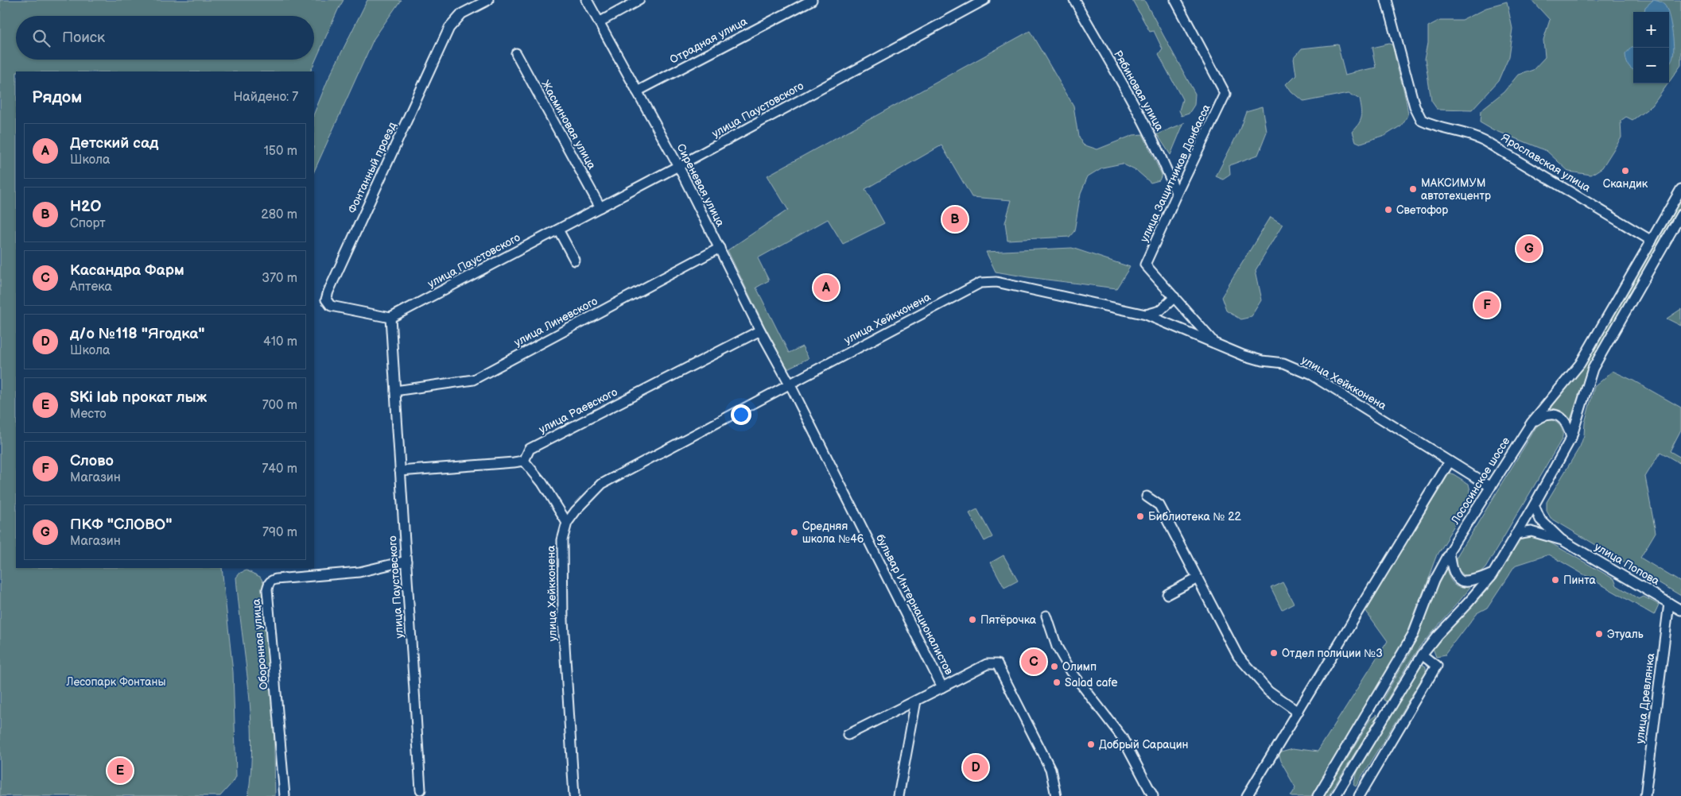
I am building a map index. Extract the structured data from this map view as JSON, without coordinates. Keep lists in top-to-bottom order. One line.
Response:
{"streets":{"street":["Отрадная улица","Рябиновая улица","улица Паустовского","Жасминовая улица","Ярославская улица","Фонтанный проезд","улица Защитников Донбасса","Сиреневая улица","улица Хейкконена","улица Линевского","улица Раевского","Лососинское шоссе","улица Попова","бульвар Интернационалистов","Оборонная улица","улица Древлянка"]},"crossings":[["Отрадная улица","Сиреневая улица"],["Рябиновая улица","улица Защитников Донбасса"],["улица Паустовского","Жасминовая улица"],["улица Паустовского","Фонтанный проезд"],["улица Паустовского","Сиреневая улица"],["улица Паустовского","улица Линевского"],["улица Паустовского","Оборонная улица"],["Ярославская улица","Лососинское шоссе"],["улица Защитников Донбасса","улица Хейкконена"],["Сиреневая улица","улица Хейкконена"],["Сиреневая улица","улица Линевского"],["Сиреневая улица","улица Раевского"],["Сиреневая улица","бульвар Интернационалистов"],["улица Хейкконена","Лососинское шоссе"],["улица Хейкконена","бульвар Интернационалистов"],["улица Попова","улица Древлянка"]],"parks":["Лесопарк Фонтаны"],"places":["Скандик","МАКСИМУМ автотехцентр","Светофор","Библиотека № 22","Средняя школа №46","Пинта","Пятёрочка","Этуаль","Отдел полиции №3","Олимп","Salad cafe","Добрый Сарацин"],"page":{"map_buttons":["+","−"],"search":"Поиск","heading":["Рядом","Найдено: 7"],"list":[{"mark":"A","name":"Детский сад","note":"Школа","value":"150 m"},{"mark":"B","name":"H2O","note":"Спорт","value":"280 m"},{"mark":"C","name":"Касандра Фарм","note":"Аптека","value":"370 m"},{"mark":"D","name":"д/о №118 \"Ягодка\"","note":"Школа","value":"410 m"},{"mark":"E","name":"SKi lab прокат лыж","note":"Место","value":"700 m"},{"mark":"F","name":"Слово","note":"Магазин","value":"740 m"},{"mark":"G","name":"ПКФ \"СЛОВО\"","note":"Магазин","value":"790 m"}],"pins":["B","G","A","F","C","D","E"]}}
